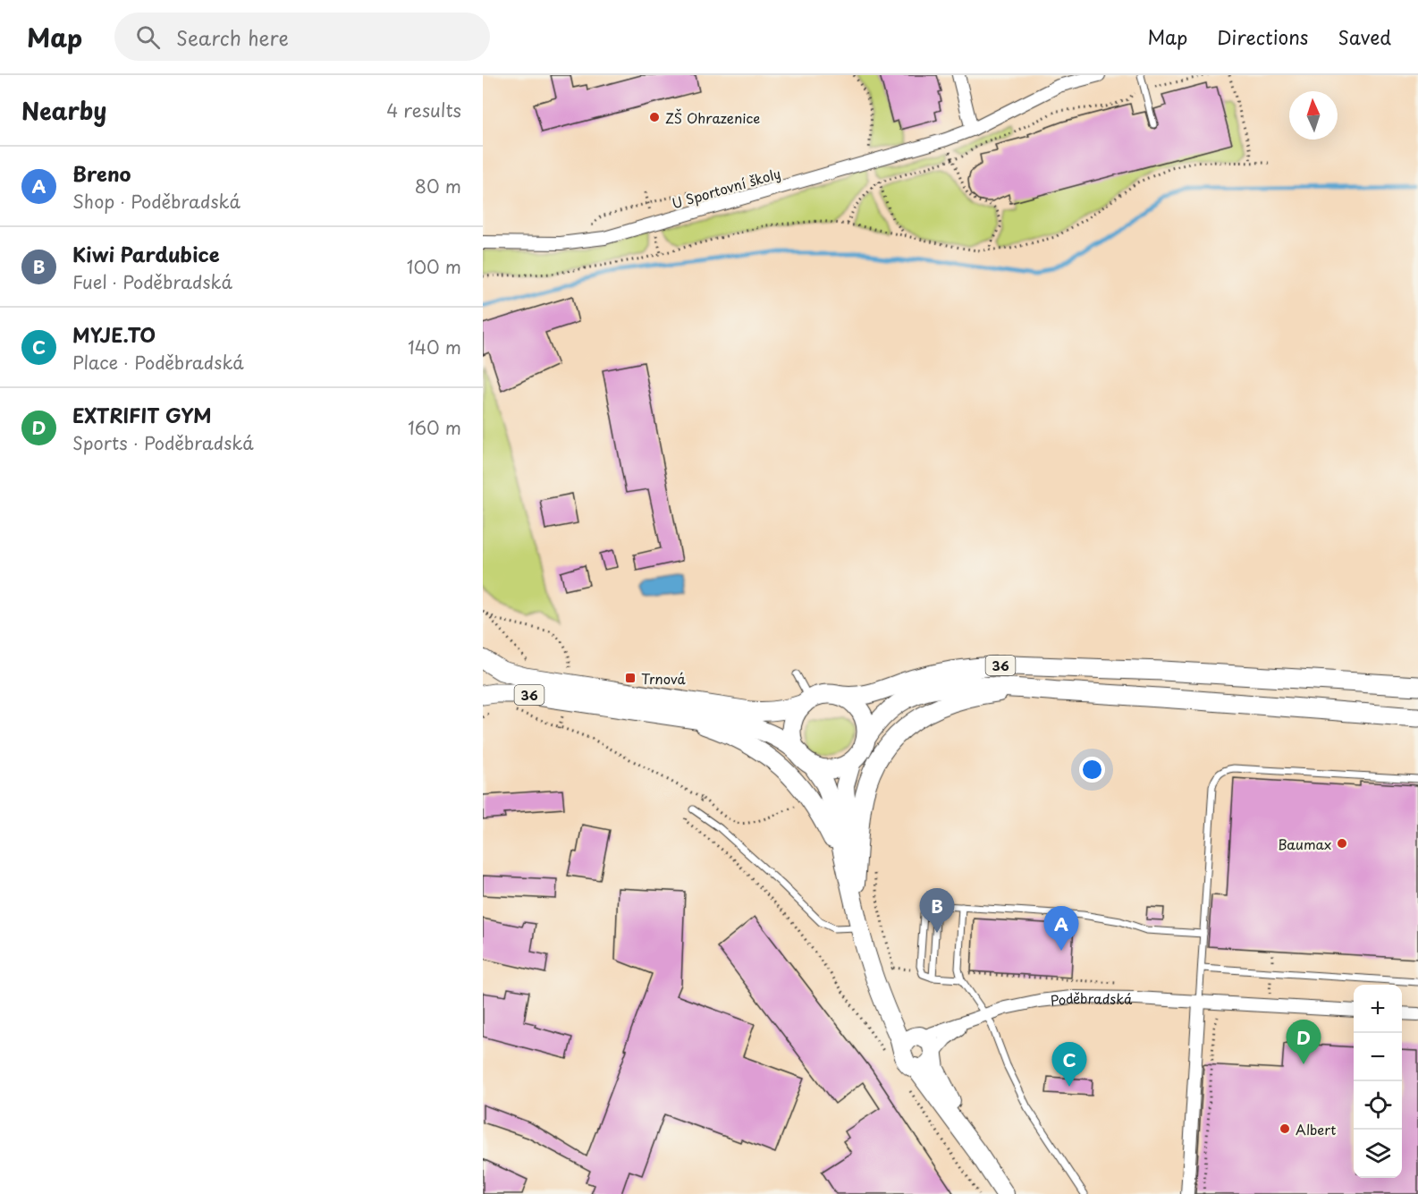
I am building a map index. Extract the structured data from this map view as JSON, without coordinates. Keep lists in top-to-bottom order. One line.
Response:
{"streets":{"main road":["36"],"street":["U Sportovní školy","Poděbradská"]},"places":{"other":["ZŠ Ohrazenice","Baumax","Albert"],"transit":["Trnová"]},"north":"top","page":{"header":"Map","search":"Search here","nav":["Map","Directions","Saved"],"heading":["Nearby","4 results"],"list":[{"mark":"A","name":"Breno","note":"Shop · Poděbradská","value":"80 m"},{"mark":"B","name":"Kiwi Pardubice","note":"Fuel · Poděbradská","value":"100 m"},{"mark":"C","name":"MYJE.TO","note":"Place · Poděbradská","value":"140 m"},{"mark":"D","name":"EXTRIFIT GYM","note":"Sports · Poděbradská","value":"160 m"}],"pins":["B","A","D","C"],"map_buttons":["+","−"]}}
